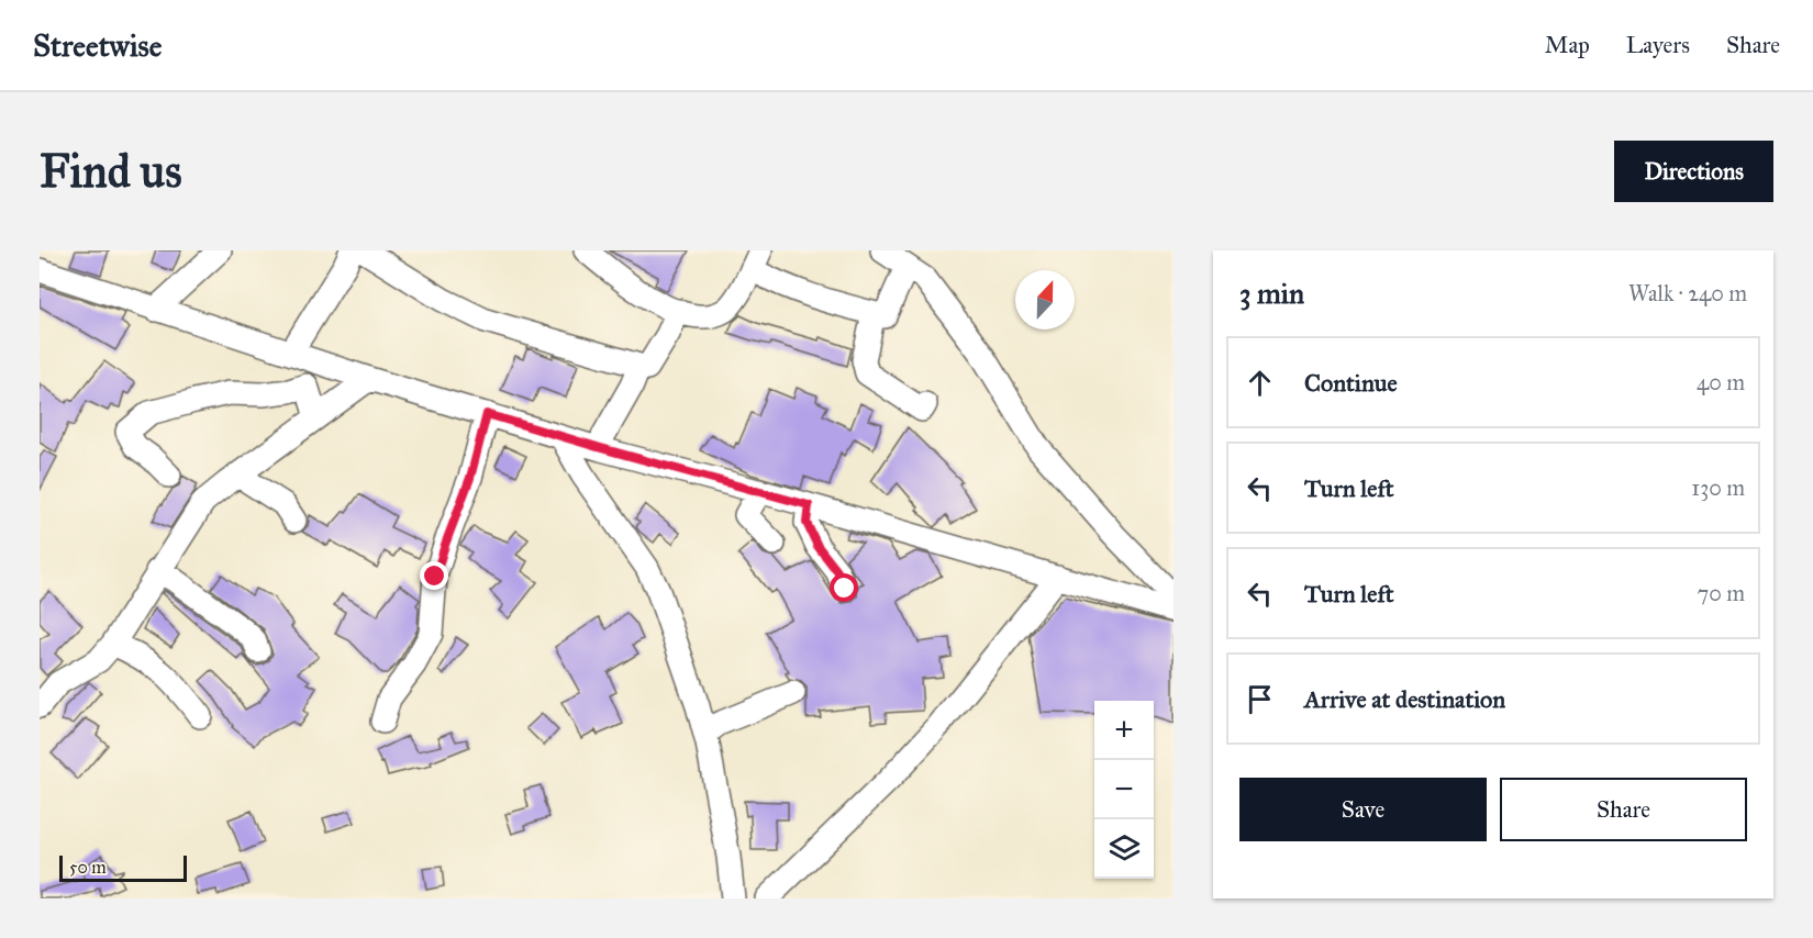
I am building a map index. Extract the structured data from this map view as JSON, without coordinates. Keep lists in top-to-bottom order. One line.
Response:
{"scale_bar":"50 m","north":"top","page":{"header":"Streetwise","nav":["Map","Layers","Share"],"buttons":["Directions",["Save","Share"]],"title":"Find us","heading":["3 min","Walk · 240 m"],"list":[["Continue","40 m"],["Turn left","130 m"],["Turn left","70 m"],"Arrive at destination"],"map_buttons":["+","−"],"scale":"50 m"}}
